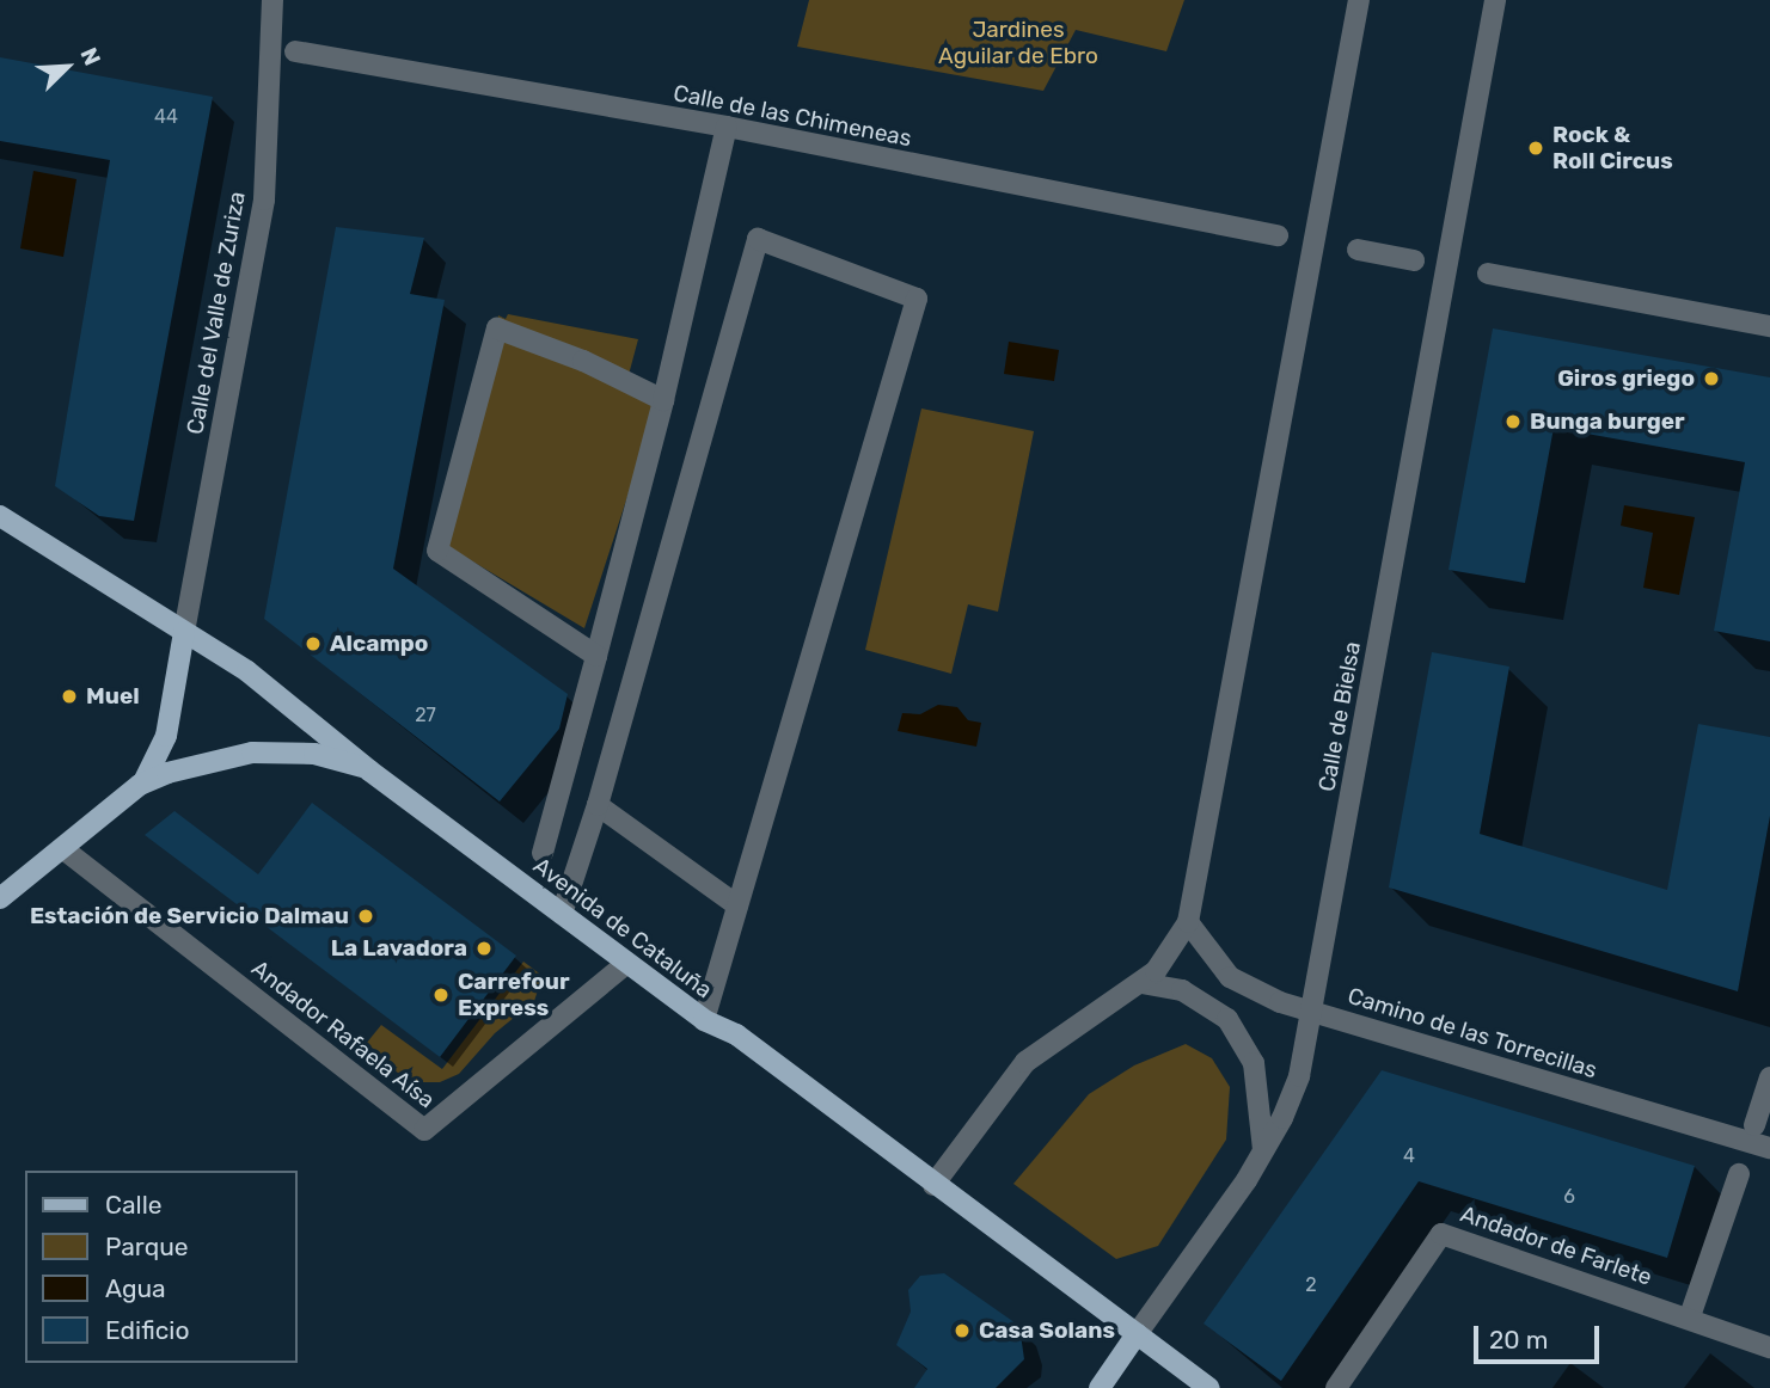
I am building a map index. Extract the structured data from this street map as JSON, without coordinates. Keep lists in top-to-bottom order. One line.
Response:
{"streets":{"main road":["Calle de Bielsa","Avenida de Cataluña"],"street":["Calle de las Chimeneas","Calle del Valle de Zuriza","Camino de las Torrecillas","Andador Rafaela Aísa","Andador de Farlete"]},"crossings":[["Calle del Valle de Zuriza","Avenida de Cataluña"],["Calle de Bielsa","Avenida de Cataluña"],["Calle de Bielsa","Camino de las Torrecillas"],["Avenida de Cataluña","Andador Rafaela Aísa"]],"parks":["Jardines Aguilar de Ebro"],"places":["Rock & Roll Circus","Giros griego","Bunga burger","Alcampo","Muel","Estación de Servicio Dalmau","La Lavadora","Carrefour Express","Casa Solans"],"house_numbers":["44","27","4","6","2"],"legend":["Calle","Parque","Agua","Edificio"],"scale_bar":"20 m","north":"top right"}
